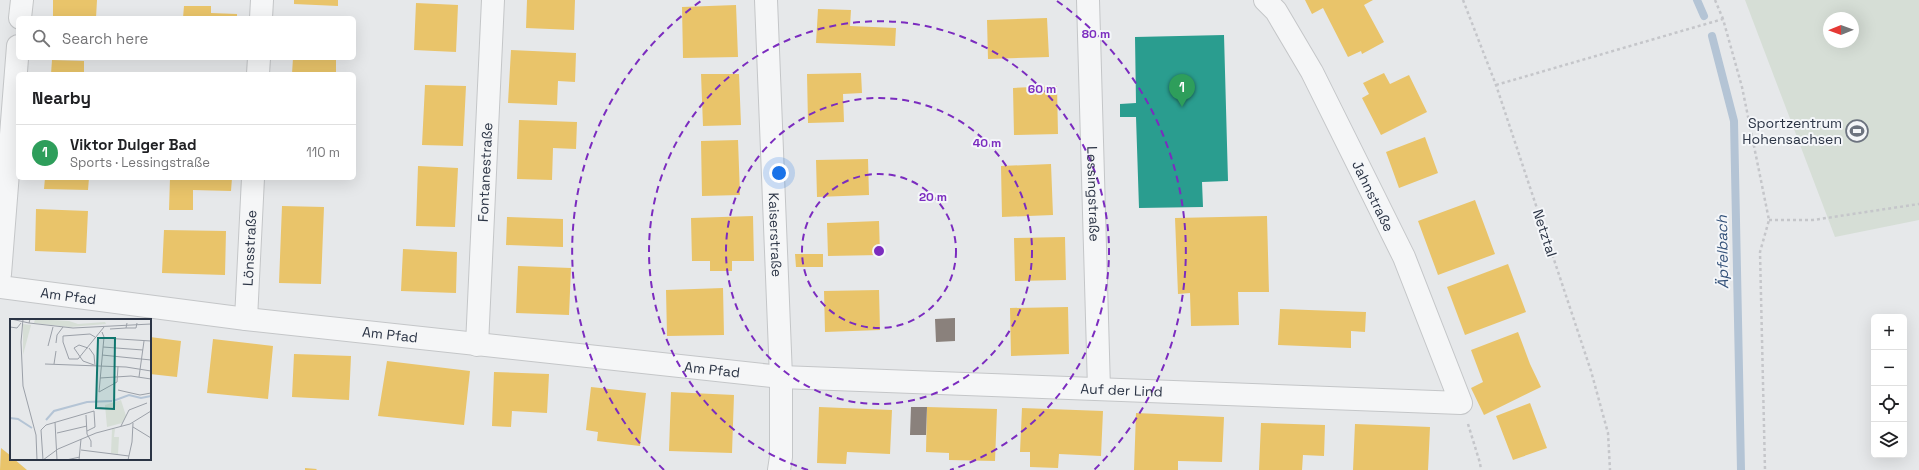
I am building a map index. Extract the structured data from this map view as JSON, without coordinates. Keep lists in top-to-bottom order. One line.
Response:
{"streets":{"street":["Fontanestraße","Lessingstraße","Jahnstraße","Kaiserstraße","Lönsstraße","Am Pfad","Auf der Lind"],"path":["Netztal"]},"crossings":[["Fontanestraße","Am Pfad"],["Lessingstraße","Auf der Lind"],["Jahnstraße","Auf der Lind"],["Kaiserstraße","Am Pfad"],["Kaiserstraße","Auf der Lind"],["Lönsstraße","Am Pfad"],["Am Pfad","Auf der Lind"]],"water":["Äpfelbach"],"places":{"sports":["Sportzentrum Hohensachsen"]},"north":"left","page":{"search":"Search here","heading":"Nearby","pins":"1","list":[{"mark":"1","name":"Viktor Dulger Bad","note":"Sports · Lessingstraße","value":"110 m"}],"map_buttons":["+","−"]},"rings":["80 m","60 m","40 m","20 m"]}
